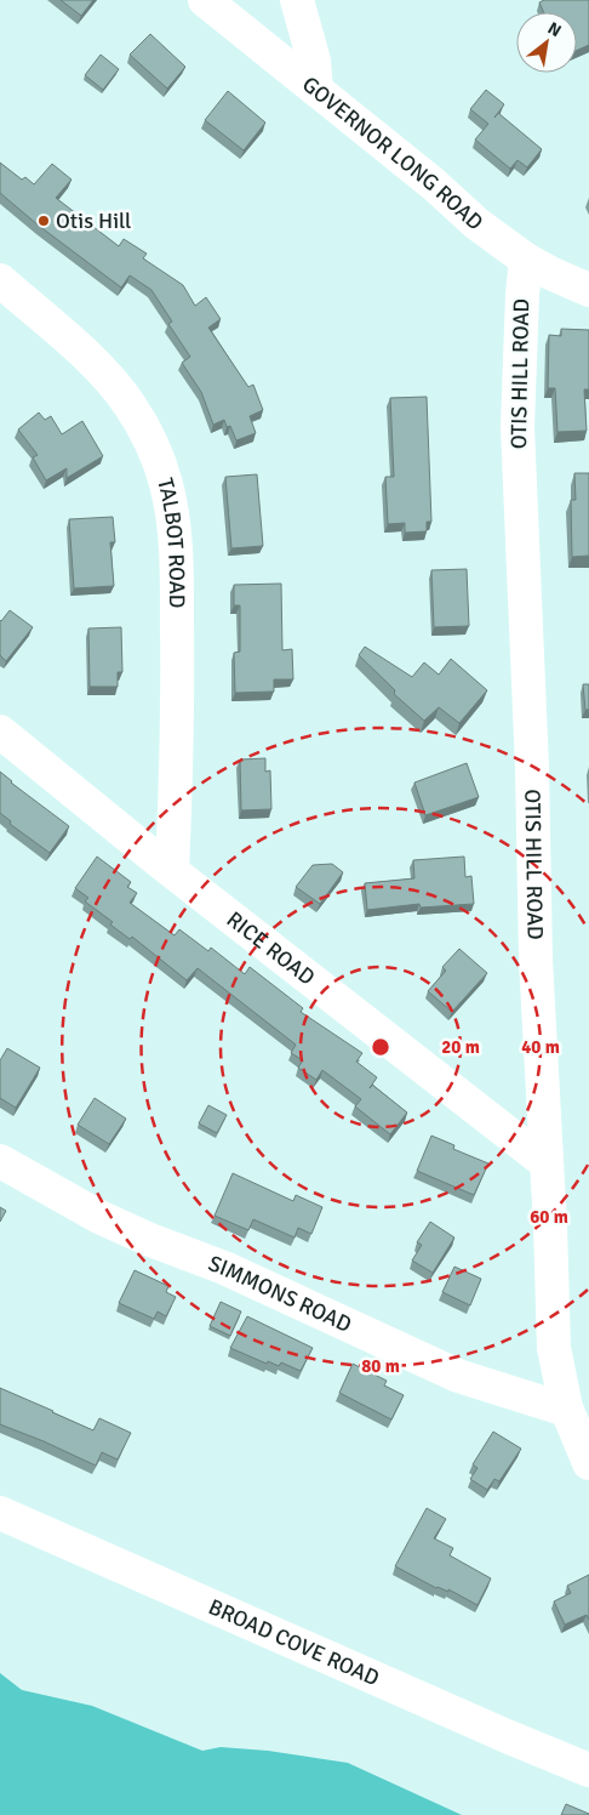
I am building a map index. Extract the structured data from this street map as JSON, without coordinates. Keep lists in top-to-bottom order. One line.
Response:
{"streets":{"street":["GOVERNOR LONG ROAD","OTIS HILL ROAD","TALBOT ROAD","RICE ROAD","SIMMONS ROAD","BROAD COVE ROAD"]},"crossings":[["GOVERNOR LONG ROAD","OTIS HILL ROAD"],["OTIS HILL ROAD","RICE ROAD"],["OTIS HILL ROAD","SIMMONS ROAD"],["TALBOT ROAD","RICE ROAD"]],"places":["Otis Hill"],"north":"top right","rings":["20 m","40 m","60 m","80 m"]}
